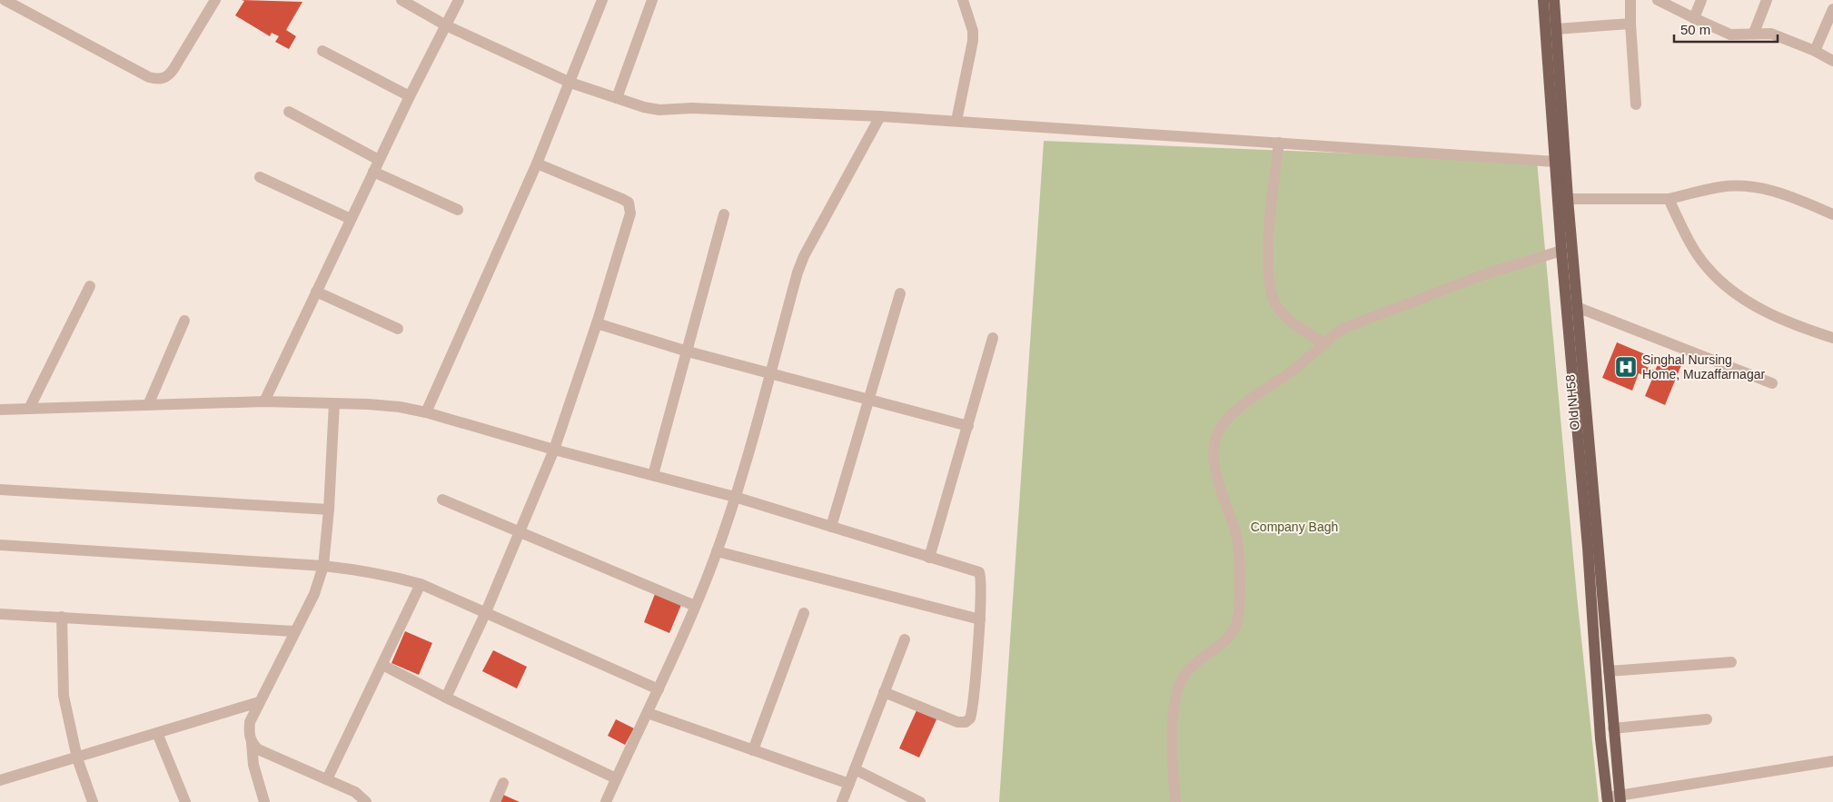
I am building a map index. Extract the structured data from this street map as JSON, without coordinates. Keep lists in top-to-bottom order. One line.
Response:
{"streets":{"main road":["Old NH58"]},"parks":["Company Bagh"],"places":{"hospital":["Singhal Nursing Home, Muzaffarnagar"]},"scale_bar":"50 m"}
